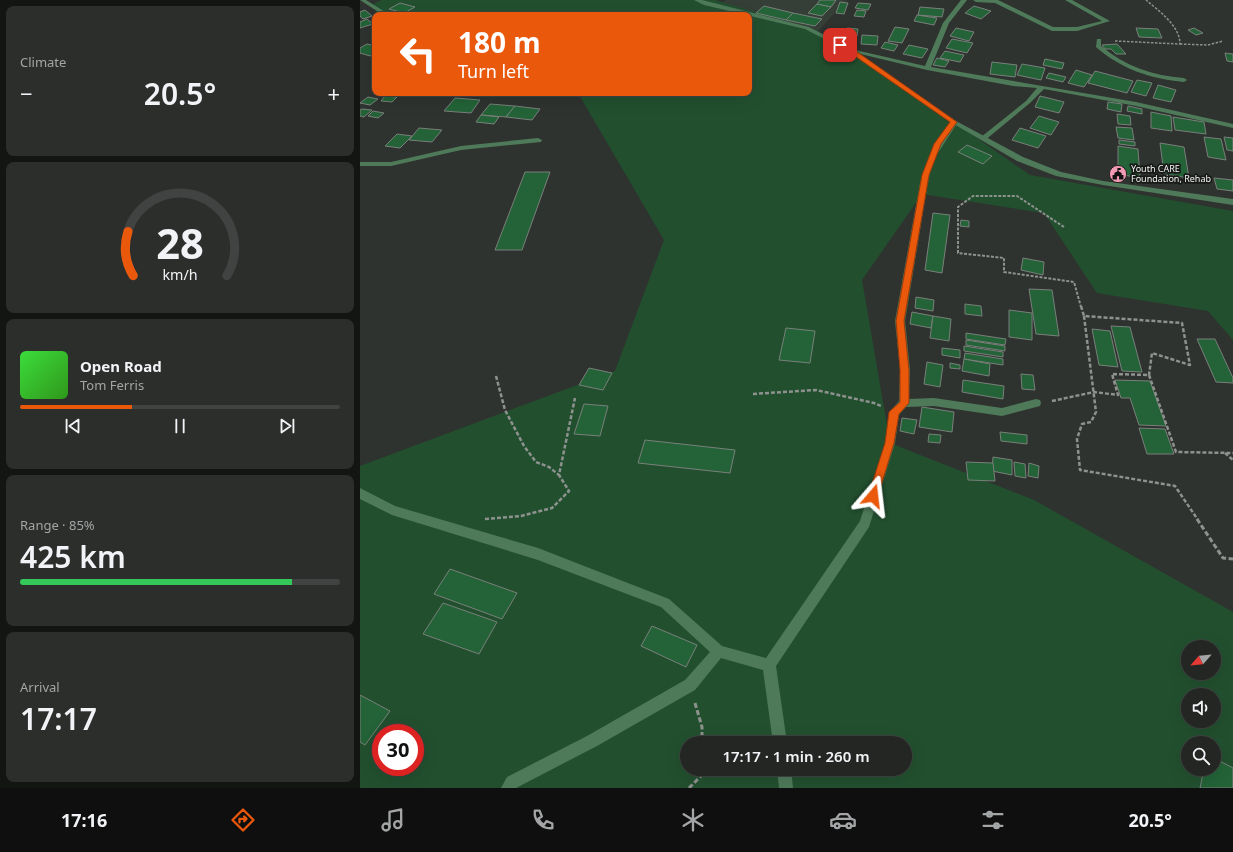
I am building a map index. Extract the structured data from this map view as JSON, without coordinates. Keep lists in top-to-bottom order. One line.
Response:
{"places":{"public building":["Youth CARE Foundation, Rehab"]},"north":"bottom left","page":{"tile":["Climate",["Range · 85%","425 km"],["Arrival","17:17"]],"turn":["180 m","Turn left"],"heat":["−","20.5°","+"],"song":["Open Road","Tom Ferris"],"limit":"30","trip":"17:17 · 1 min · 260 m","tabs":["17:16","20.5°"],"gauge":["28","km/h"]}}
